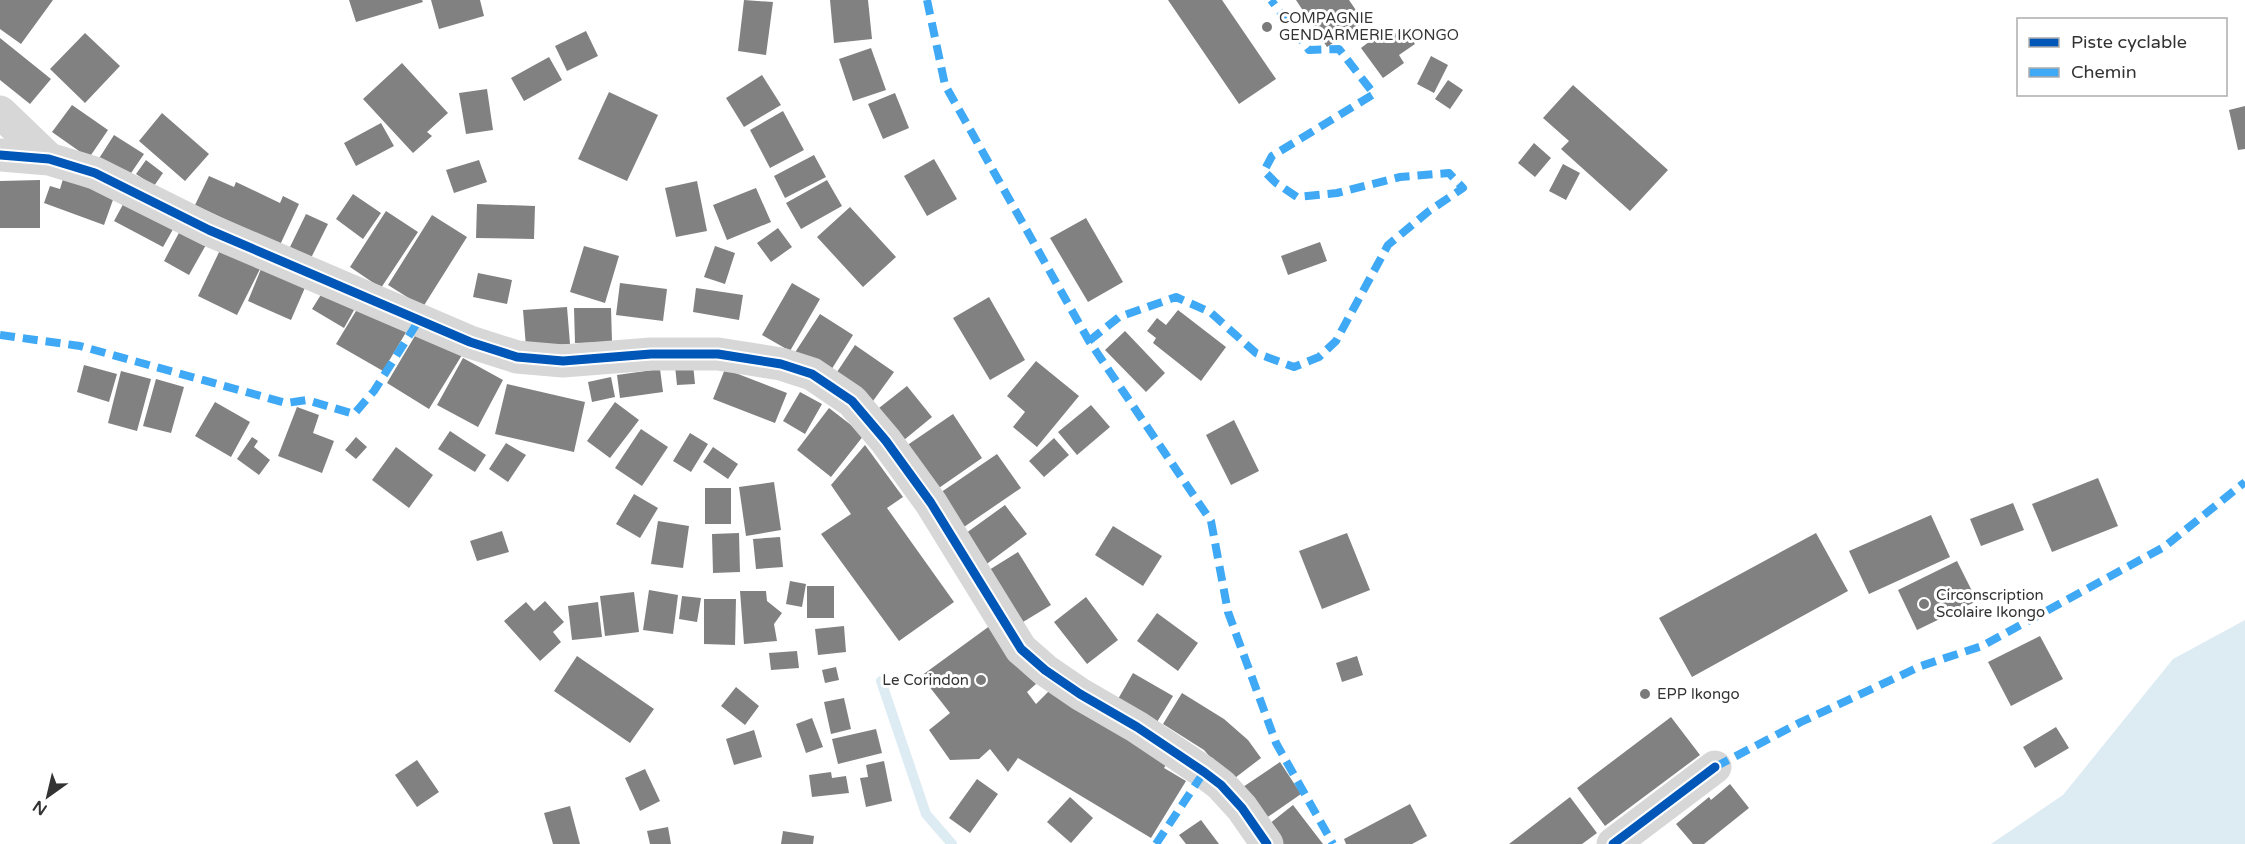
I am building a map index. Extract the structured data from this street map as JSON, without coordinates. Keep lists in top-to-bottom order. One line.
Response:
{"places":["COMPAGNIE GENDARMERIE IKONGO","Circonscription Scolaire Ikongo","Le Corindon","EPP Ikongo"],"legend":["Piste cyclable","Chemin"],"north":"bottom left"}
